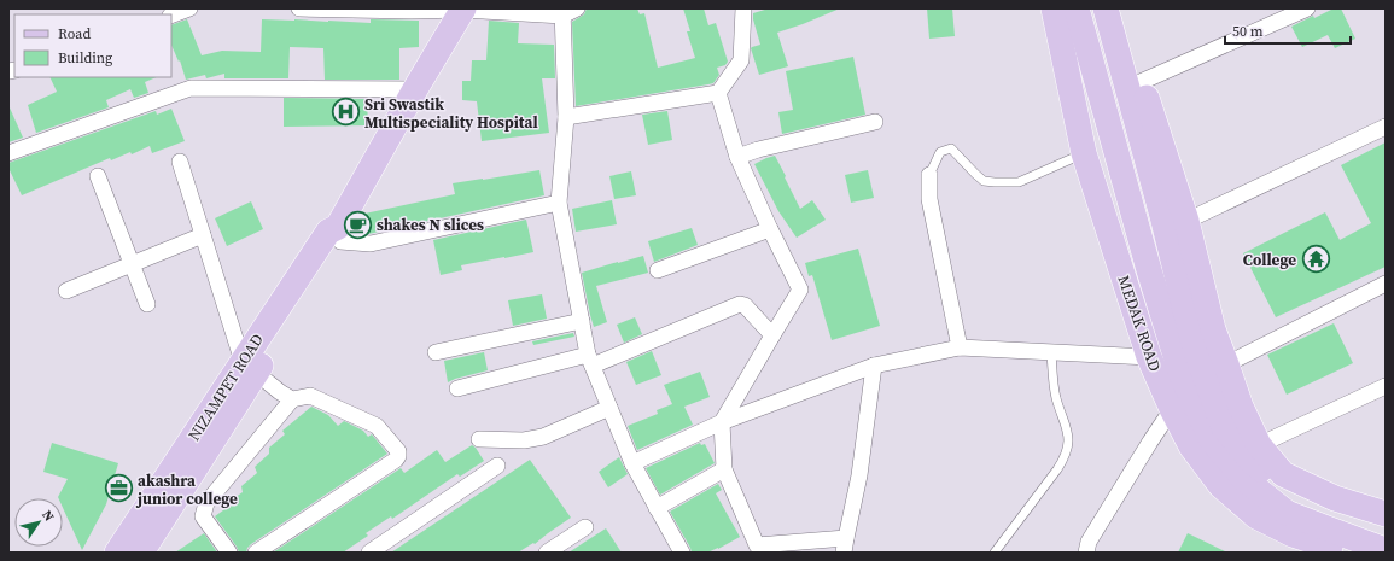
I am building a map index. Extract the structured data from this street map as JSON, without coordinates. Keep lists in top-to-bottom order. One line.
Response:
{"streets":{"main road":["MEDAK ROAD","NIZAMPET ROAD"]},"places":{"hospital":["Sri Swastik Multispeciality Hospital"],"cafe":["shakes N slices"],"temple":["College"],"office":["akashra junior college"]},"legend":["Road","Building"],"scale_bar":"50 m","north":"top right"}
